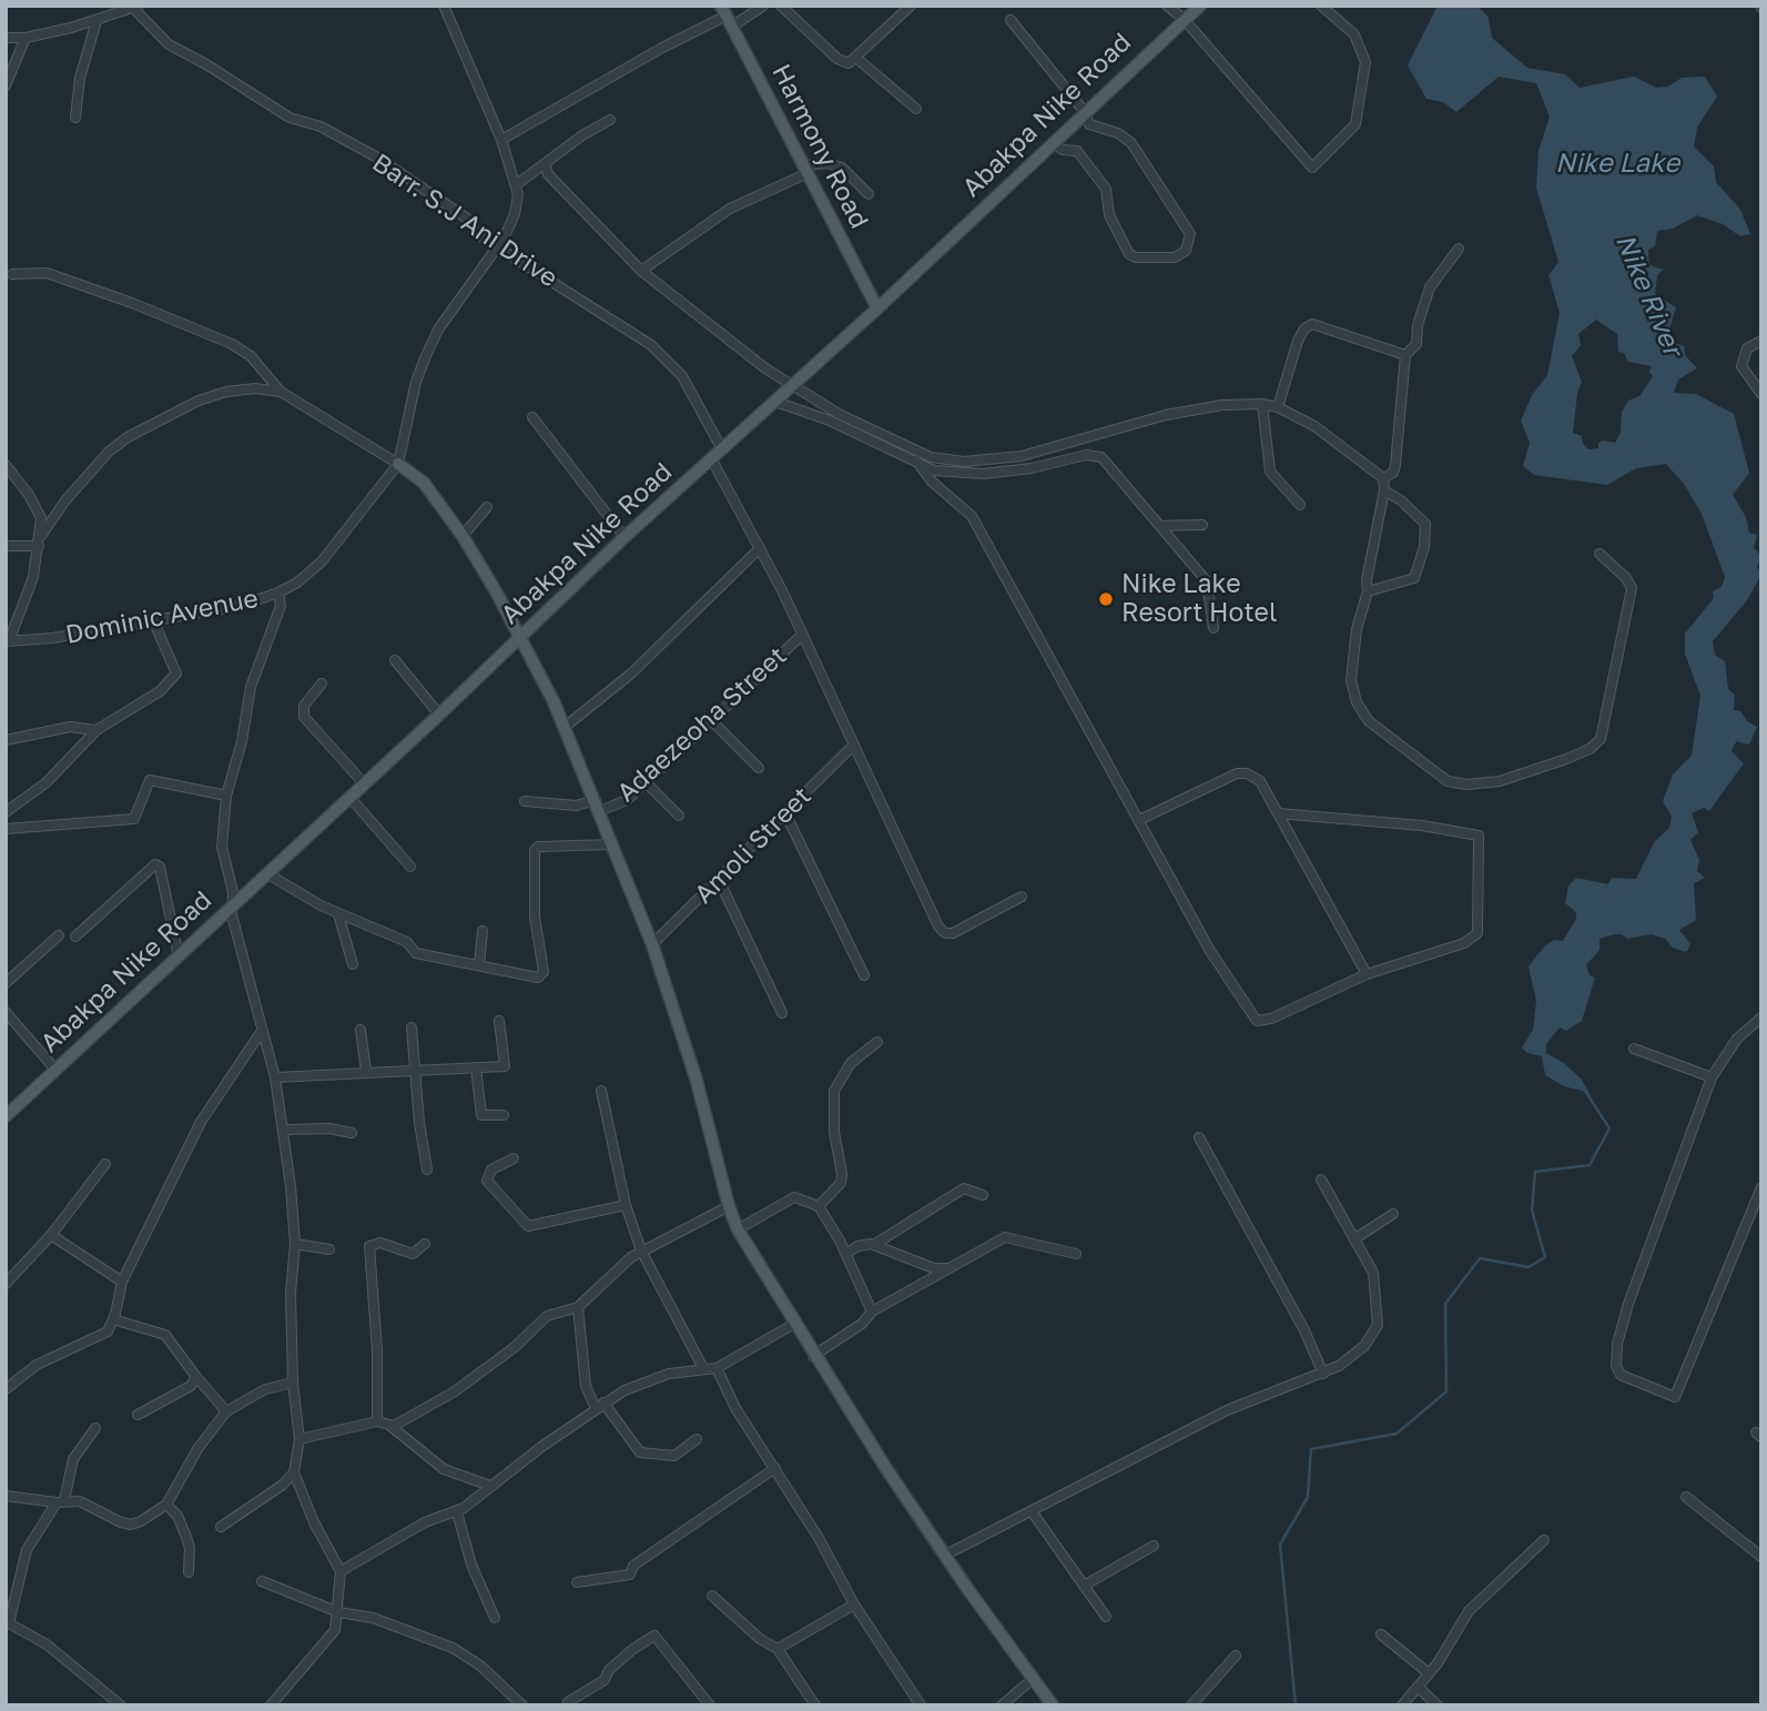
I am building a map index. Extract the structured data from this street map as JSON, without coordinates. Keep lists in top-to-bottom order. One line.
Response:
{"streets":{"main road":["Abakpa Nike Road","Harmony Road"],"street":["Barr. S.J Ani Drive","Dominic Avenue","Adaezeoha Street","Amoli Street"]},"crossings":[["Abakpa Nike Road","Harmony Road"],["Abakpa Nike Road","Barr. S.J Ani Drive"]],"water":["Nike Lake","Nike River"],"places":["Nike Lake Resort Hotel"]}
